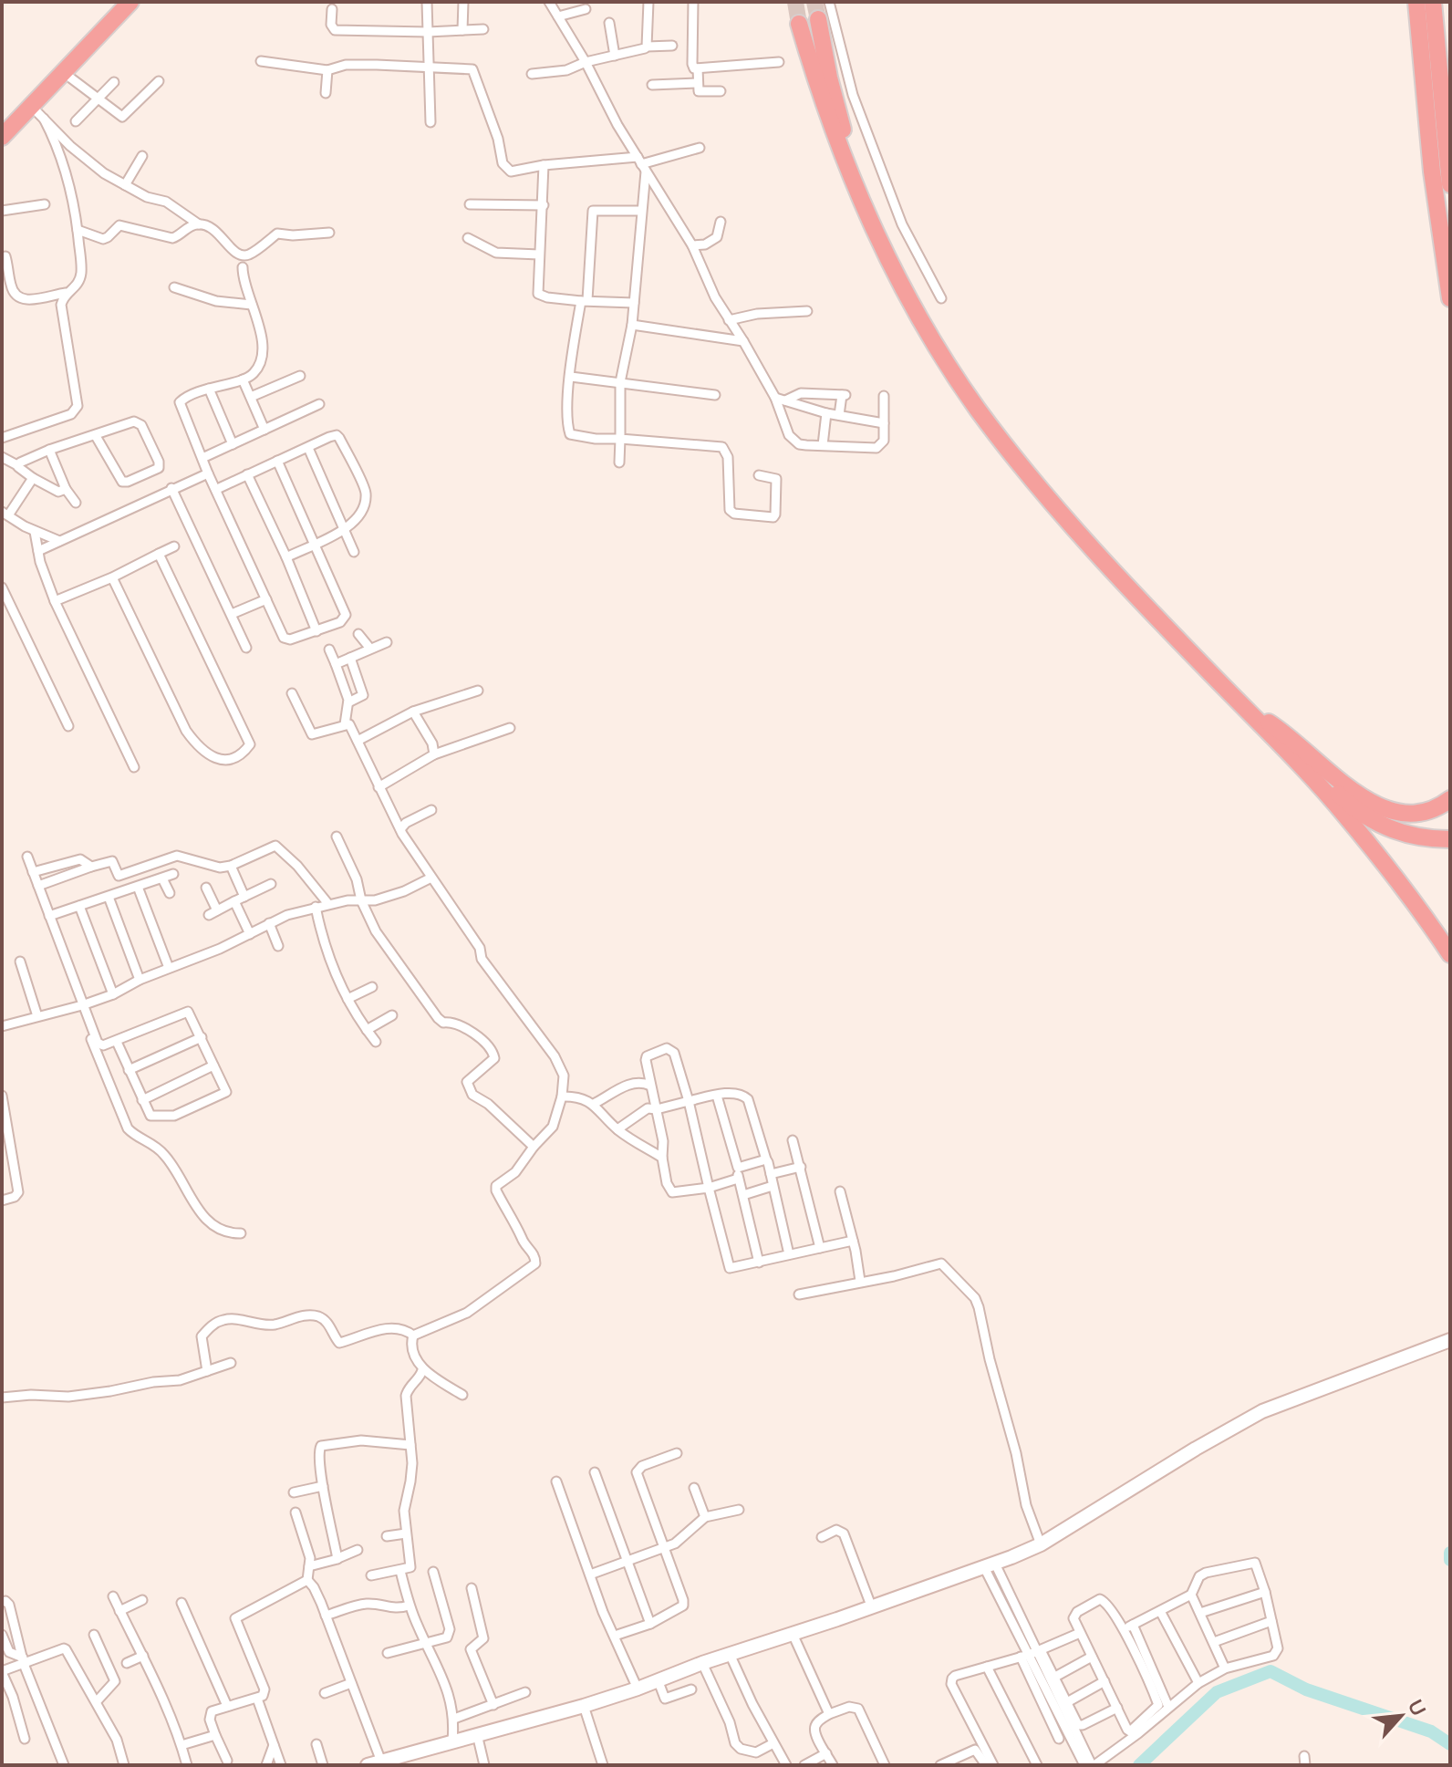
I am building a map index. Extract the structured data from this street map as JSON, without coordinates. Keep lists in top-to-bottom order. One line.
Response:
{"north":"top right"}
